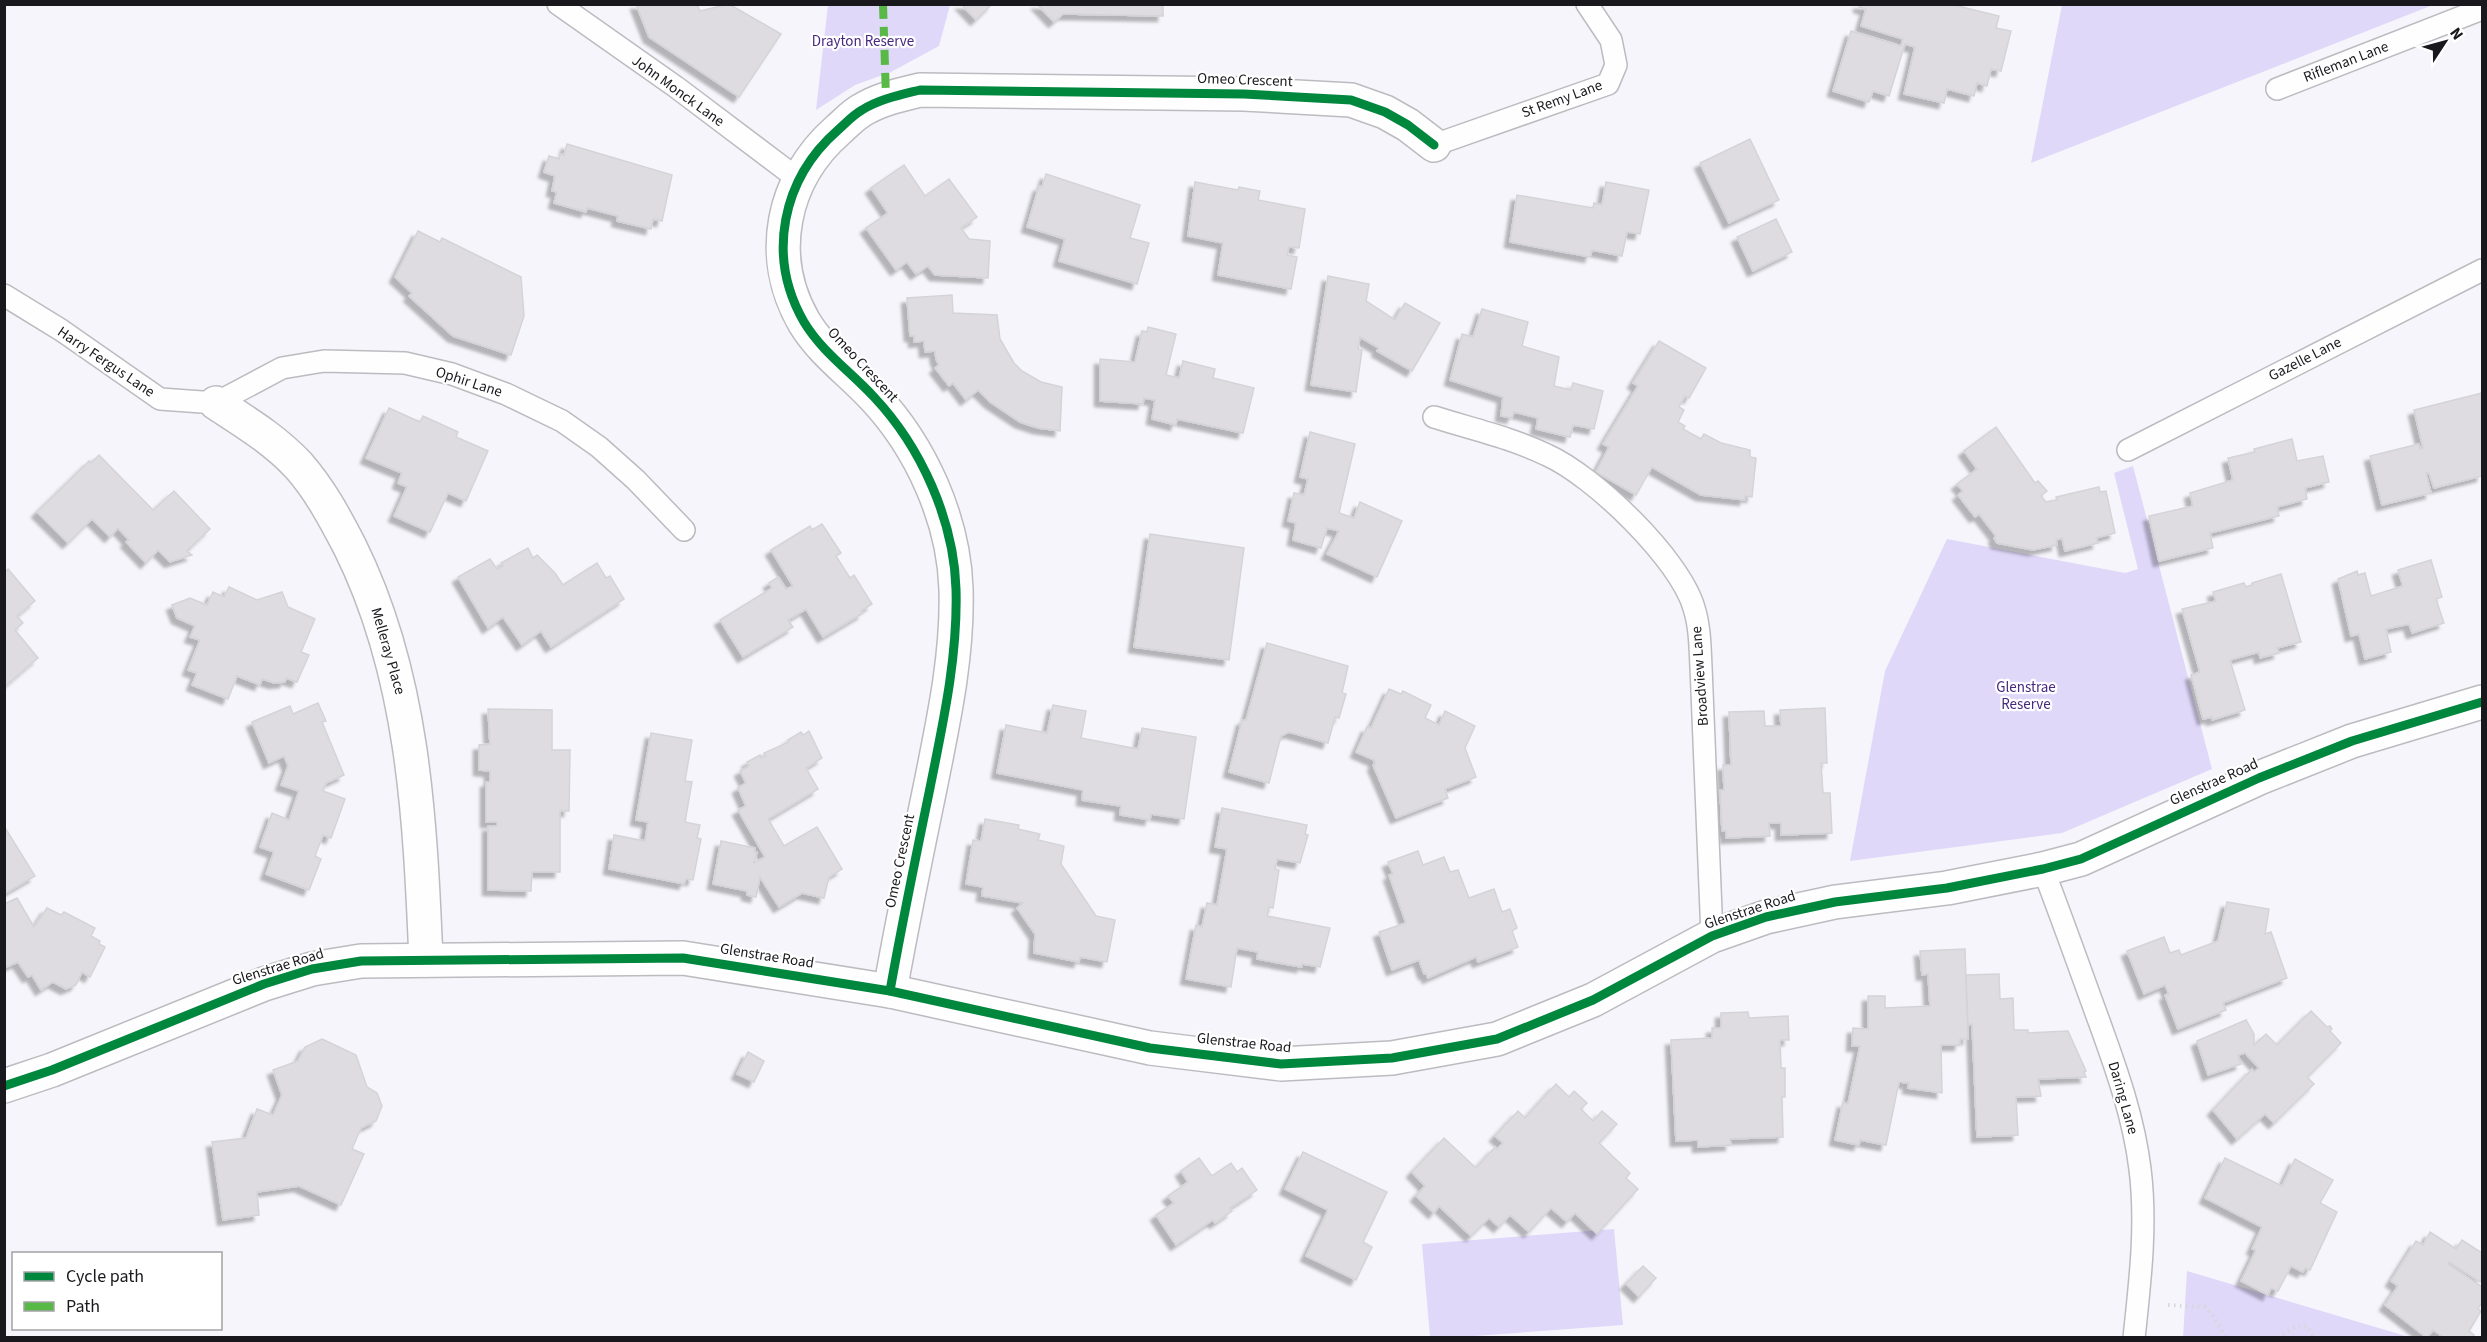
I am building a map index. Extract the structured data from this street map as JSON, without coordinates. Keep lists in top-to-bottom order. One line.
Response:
{"streets":{"street":["Omeo Crescent","Melleray Place","Glenstrae Road"],"lane":["Rifleman Lane","John Monck Lane","St Remy Lane","Gazelle Lane","Harry Fergus Lane","Ophir Lane","Broadview Lane","Daring Lane"]},"crossings":[["Omeo Crescent","John Monck Lane"],["Omeo Crescent","St Remy Lane"],["Omeo Crescent","Glenstrae Road"],["Harry Fergus Lane","Ophir Lane"],["Harry Fergus Lane","Melleray Place"],["Ophir Lane","Melleray Place"],["Melleray Place","Glenstrae Road"],["Broadview Lane","Glenstrae Road"],["Glenstrae Road","Daring Lane"]],"parks":["Drayton Reserve","Glenstrae Reserve"],"legend":["Cycle path","Path"],"north":"top right"}
